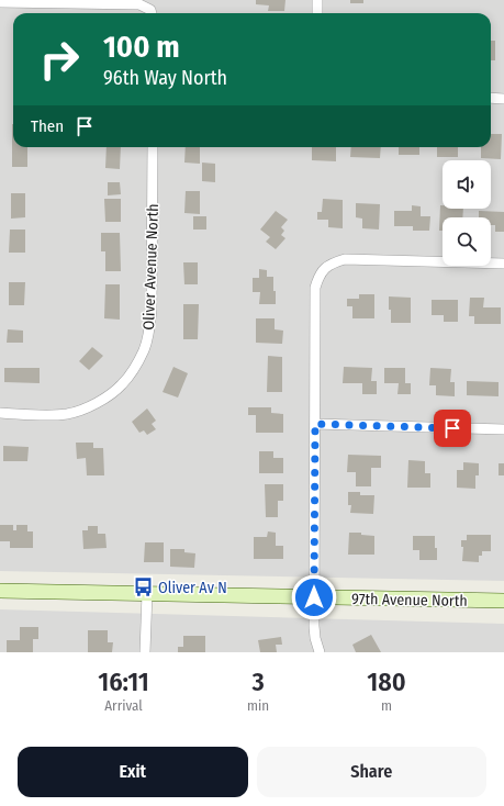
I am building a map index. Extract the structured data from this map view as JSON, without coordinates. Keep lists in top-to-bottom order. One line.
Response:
{"streets":{"street":["Oliver Avenue North","97th Avenue North"]},"places":{"bus stop":["Oliver Av N"]},"page":{"turn":["100 m","96th Way North"],"then":"Then","eta":["16:11","Arrival","3","min","180","m"],"buttons":["Exit","Share"]}}
